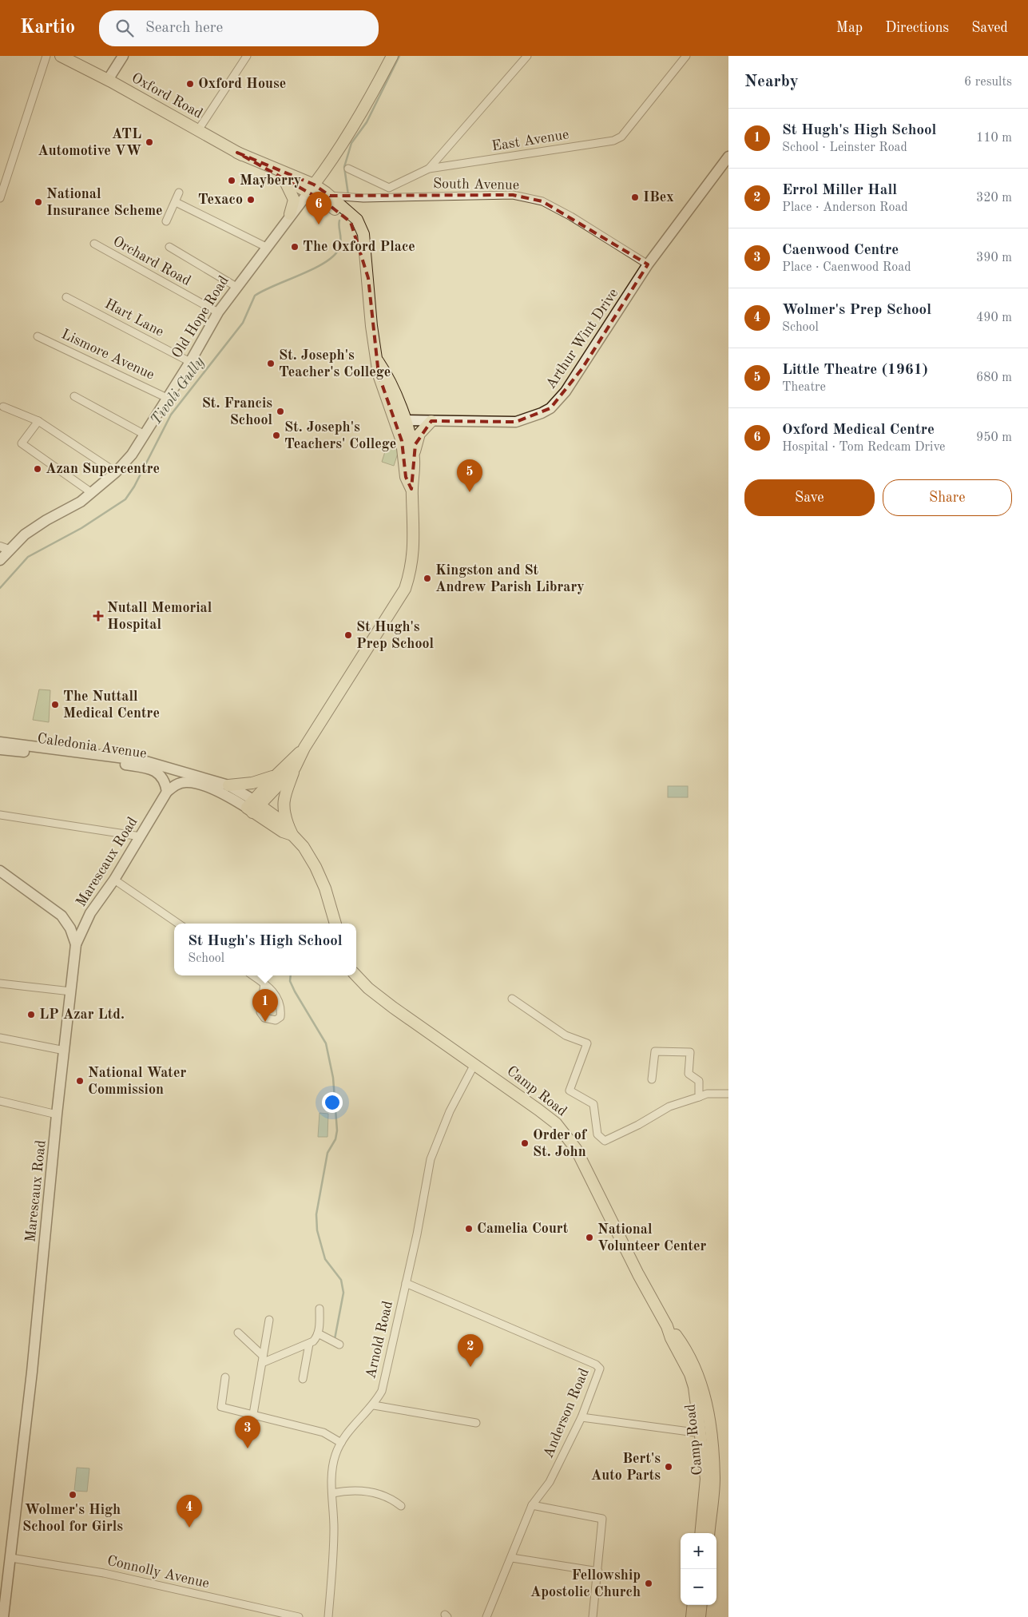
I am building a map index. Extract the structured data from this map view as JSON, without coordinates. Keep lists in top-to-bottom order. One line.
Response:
{"streets":{"main road":["Oxford Road","Old Hope Road","Arthur Wint Drive","Caledonia Avenue","Marescaux Road","Camp Road"],"street":["East Avenue","South Avenue","Orchard Road","Hart Lane","Lismore Avenue","Arnold Road","Anderson Road","Connolly Avenue"]},"crossings":[["Oxford Road","Old Hope Road"],["South Avenue","Arthur Wint Drive"],["Orchard Road","Old Hope Road"],["Old Hope Road","Hart Lane"],["Old Hope Road","Lismore Avenue"],["Caledonia Avenue","Marescaux Road"],["Marescaux Road","Connolly Avenue"],["Camp Road","Arnold Road"],["Arnold Road","Anderson Road"]],"water":["Tivoli Gully"],"places":{"other":["Oxford House","ATL Automotive VW","Mayberry","IBex","Texaco","National Insurance Scheme","The Oxford Place","St. Joseph's Teacher's College","St. Francis School","St. Joseph's Teachers' College","Azan Supercentre","Kingston and St Andrew Parish Library","St Hugh's Prep School","The Nuttall Medical Centre","LP Azar Ltd.","National Water Commission","Order of St. John","Camelia Court","National Volunteer Center","Bert's Auto Parts","Wolmer's High School for Girls","Fellowship Apostolic Church"],"health":["Nutall Memorial Hospital"]},"page":{"header":"Kartio","search":"Search here","nav":["Map","Directions","Saved"],"heading":["Nearby","6 results"],"list":[{"mark":"1","name":"St Hugh's High School","note":"School · Leinster Road","value":"110 m"},{"mark":"2","name":"Errol Miller Hall","note":"Place · Anderson Road","value":"320 m"},{"mark":"3","name":"Caenwood Centre","note":"Place · Caenwood Road","value":"390 m"},{"mark":"4","name":"Wolmer's Prep School","note":"School","value":"490 m"},{"mark":"5","name":"Little Theatre (1961)","note":"Theatre","value":"680 m"},{"mark":"6","name":"Oxford Medical Centre","note":"Hospital · Tom Redcam Drive","value":"950 m"}],"pins":["6","5","1","2","3","4"],"buttons":["Save","Share"],"popup":["St Hugh's High School","School"],"map_buttons":["+","−"]}}
